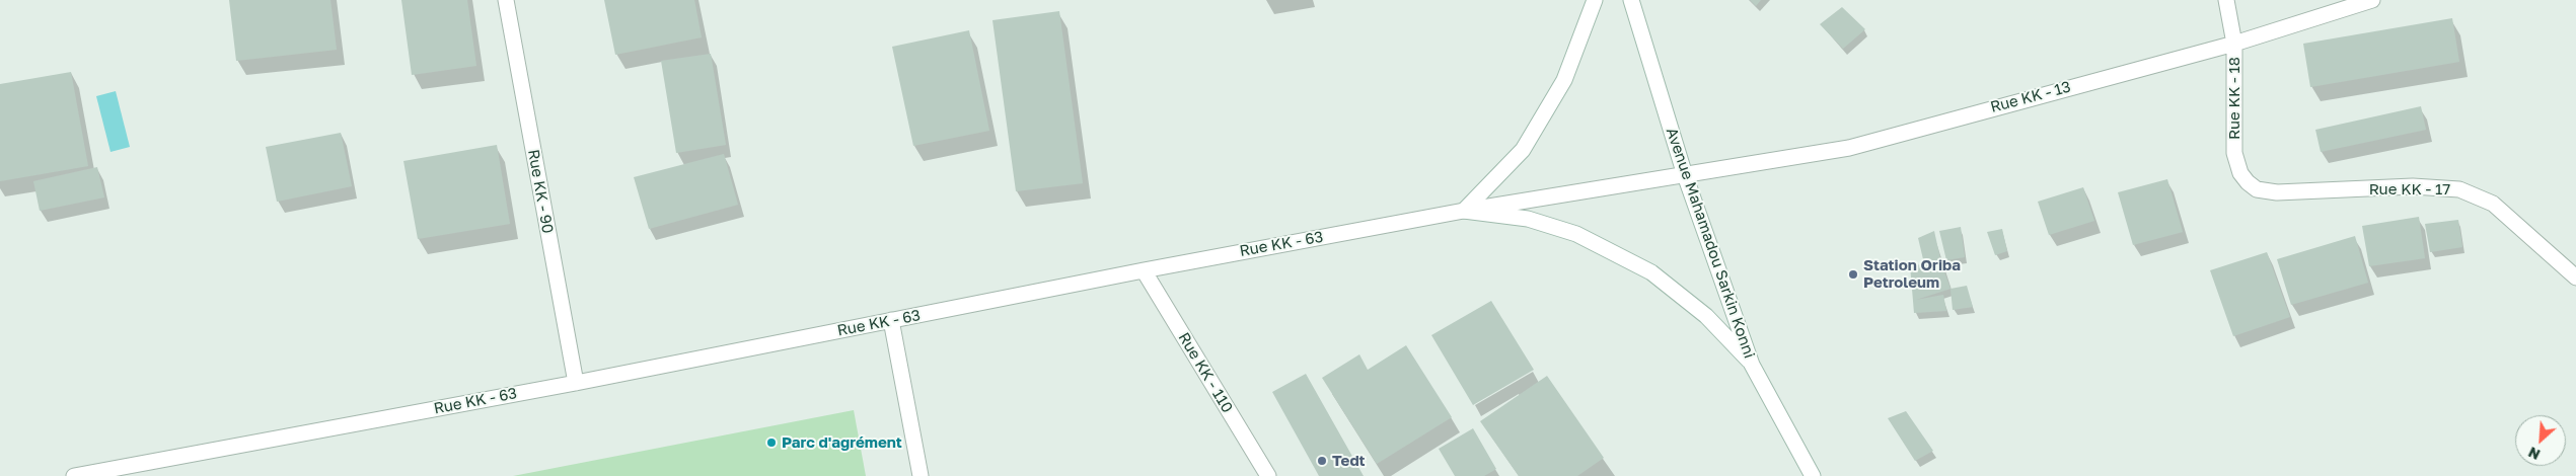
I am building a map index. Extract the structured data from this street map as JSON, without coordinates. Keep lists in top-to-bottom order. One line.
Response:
{"streets":{"street":["Rue KK - 13","Rue KK - 18","Rue KK - 17","Rue KK - 90","Avenue Mahamadou Sarkin Konni","Rue KK - 63","Rue KK - 110"]},"crossings":[["Rue KK - 13","Rue KK - 18"],["Rue KK - 13","Avenue Mahamadou Sarkin Konni"],["Rue KK - 13","Rue KK - 63"],["Rue KK - 18","Rue KK - 17"],["Rue KK - 90","Rue KK - 63"],["Avenue Mahamadou Sarkin Konni","Rue KK - 63"],["Rue KK - 63","Rue KK - 110"]],"places":["Station Oriba Petroleum","Parc d'agrément","Tedt"],"north":"bottom left"}
